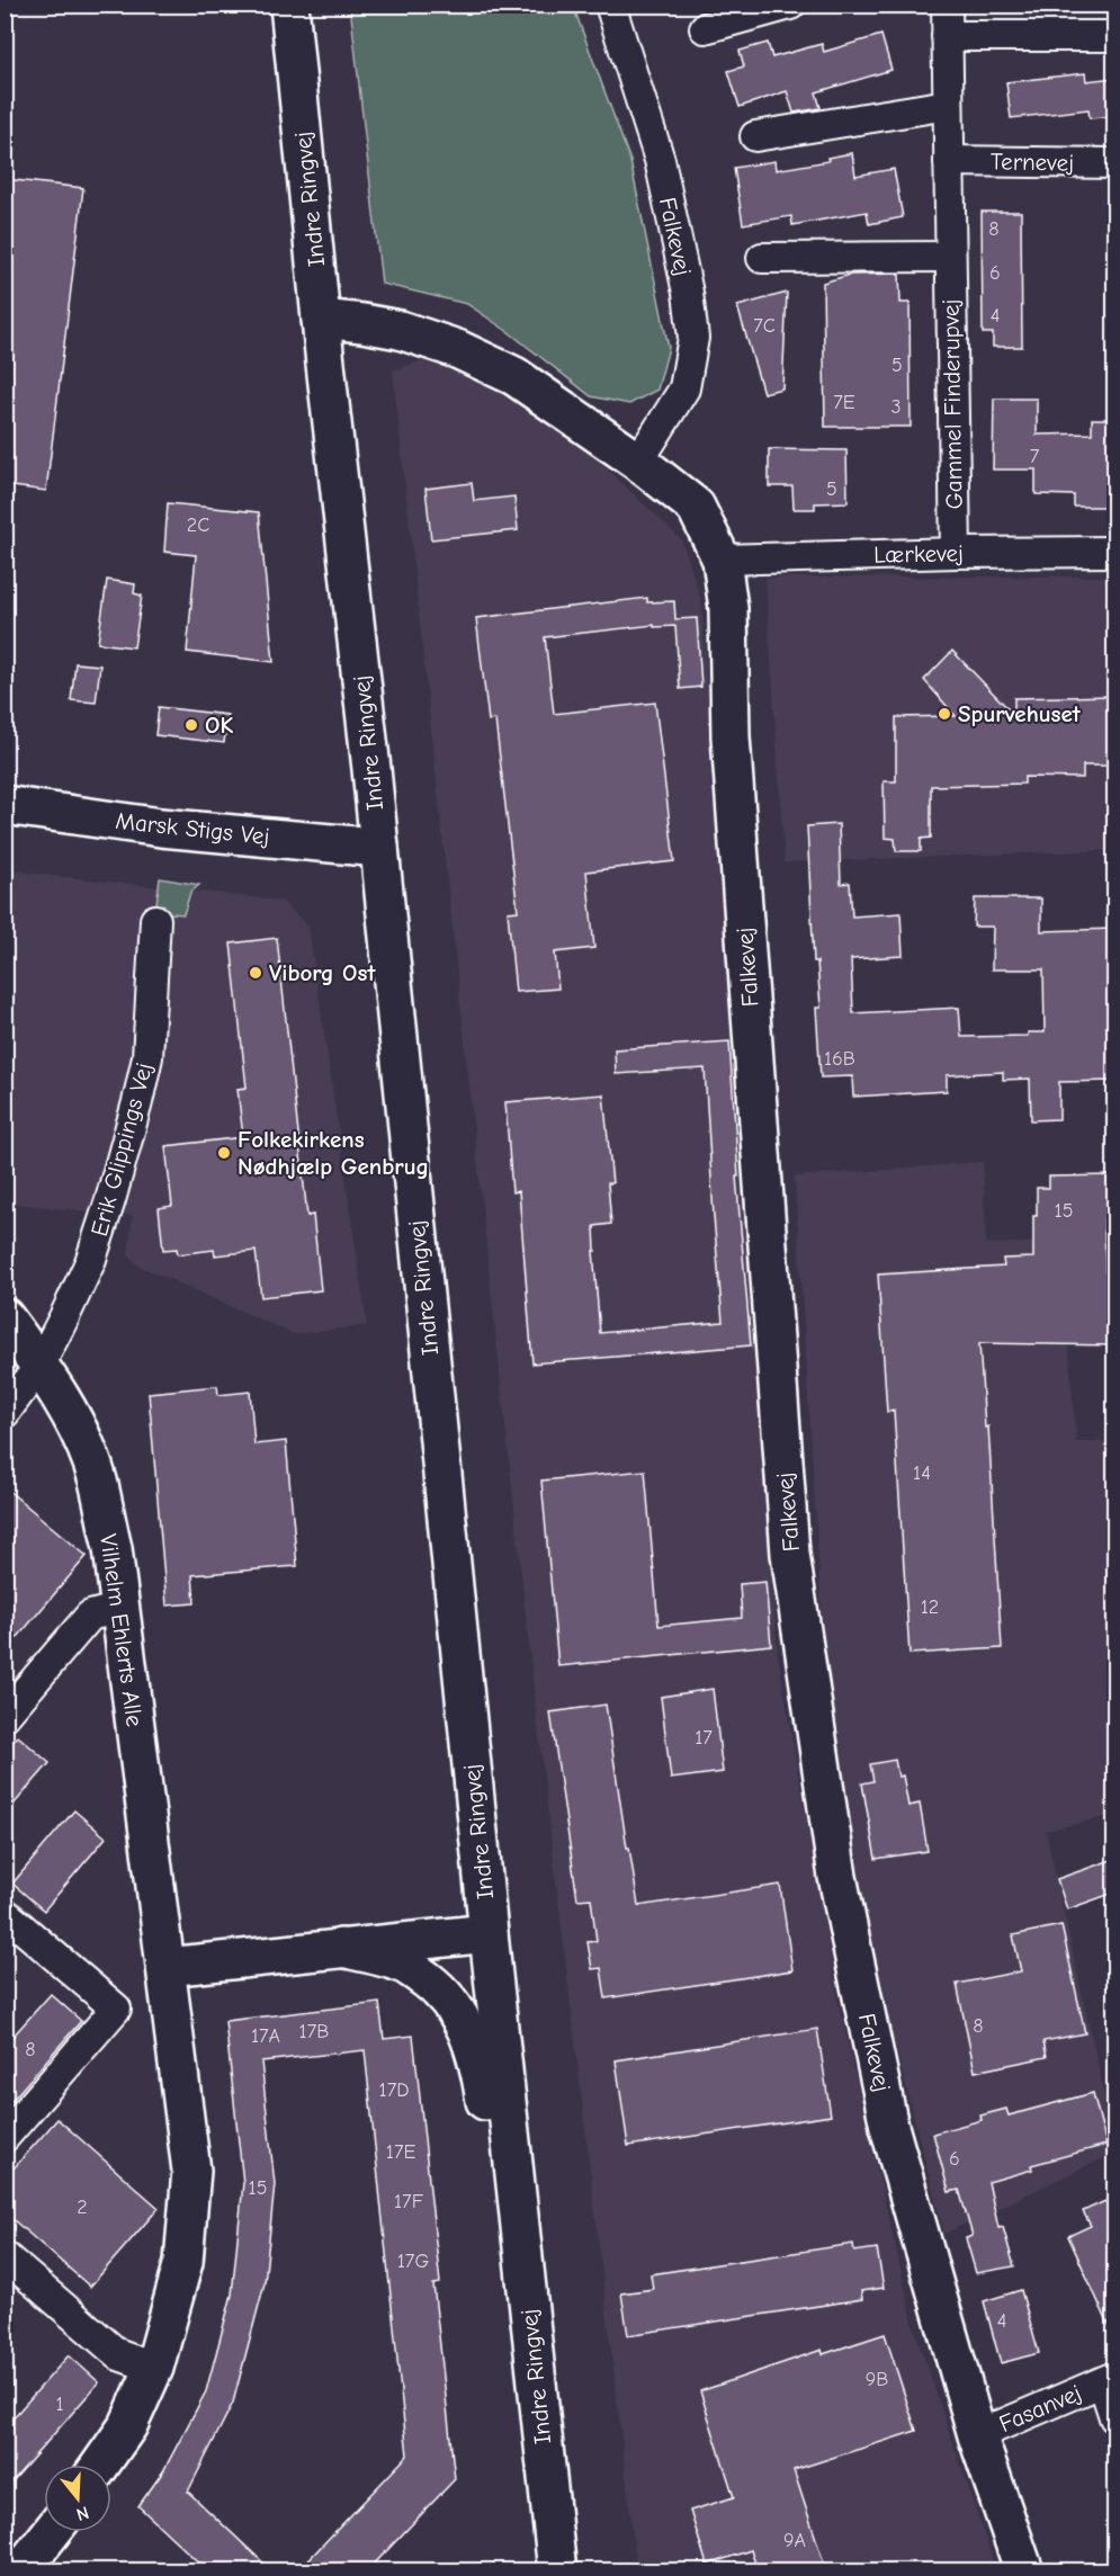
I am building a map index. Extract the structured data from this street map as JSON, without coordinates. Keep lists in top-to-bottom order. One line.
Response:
{"streets":{"street":["Ternevej","Indre Ringvej","Falkevej","Gammel Finderupvej","Lærkevej","Marsk Stigs Vej","Erik Glippings Vej","Vilhelm Ehlerts Alle","Fasanvej"]},"crossings":[["Ternevej","Gammel Finderupvej"],["Indre Ringvej","Falkevej"],["Indre Ringvej","Marsk Stigs Vej"],["Falkevej","Lærkevej"],["Falkevej","Fasanvej"],["Gammel Finderupvej","Lærkevej"],["Erik Glippings Vej","Vilhelm Ehlerts Alle"]],"places":["Spurvehuset","OK","Viborg Ost","Folkekirkens Nødhjælp Genbrug"],"house_numbers":["8","6","4","7C","5","7E","3","7","5","2C","16B","15","14","12","17","8","17B","17A","8","17D","17E","6","15","17F","2","17G","4","9B","1","9A"],"north":"bottom"}
